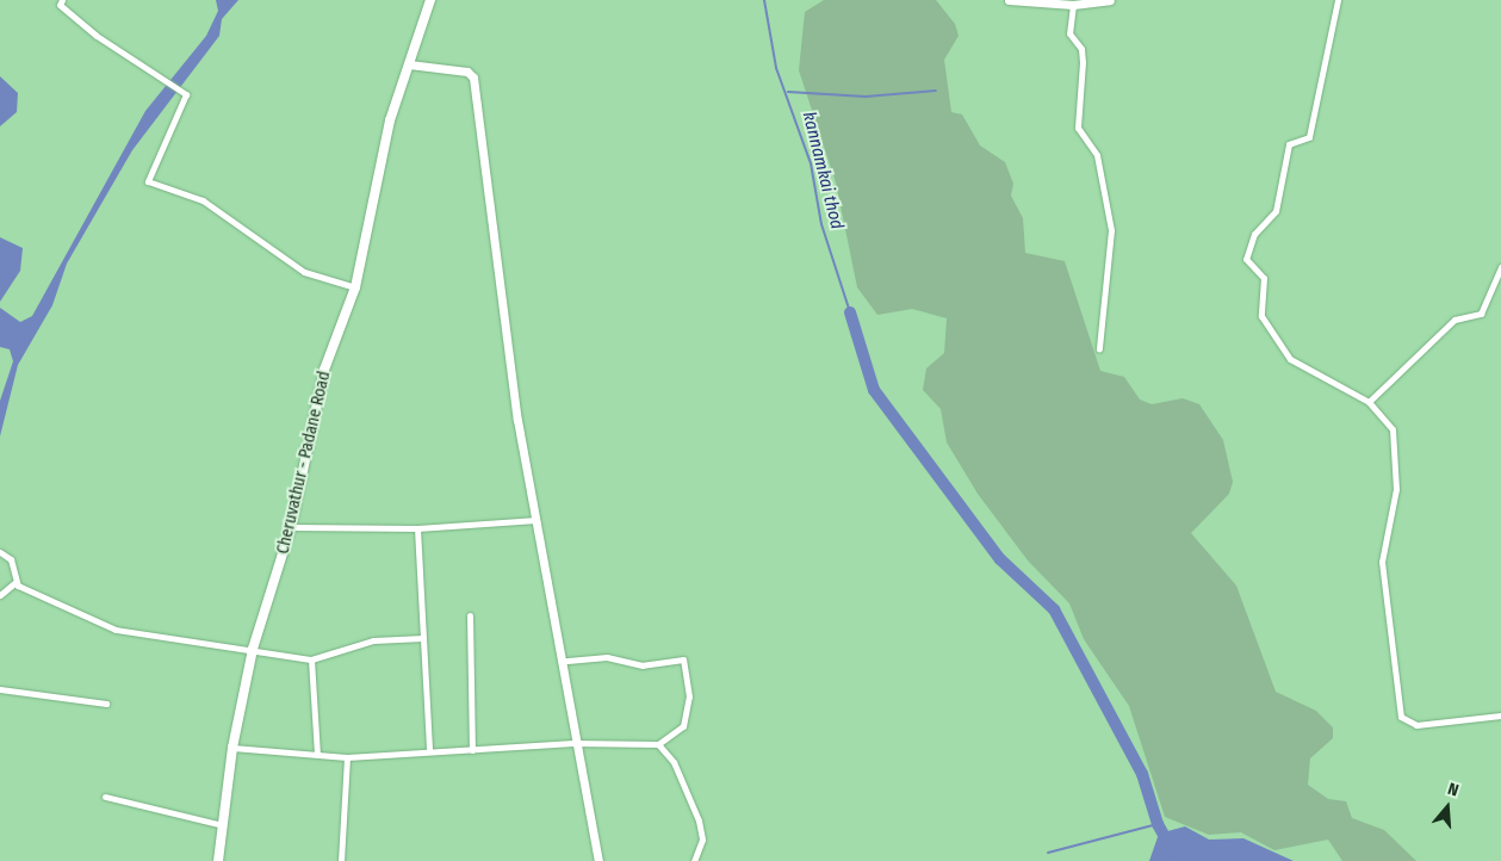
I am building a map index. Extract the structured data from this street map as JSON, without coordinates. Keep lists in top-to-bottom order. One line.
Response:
{"streets":{"main road":["Cheruvathur - Padane Road"]},"water":["kannamkai thod"],"north":"top"}
